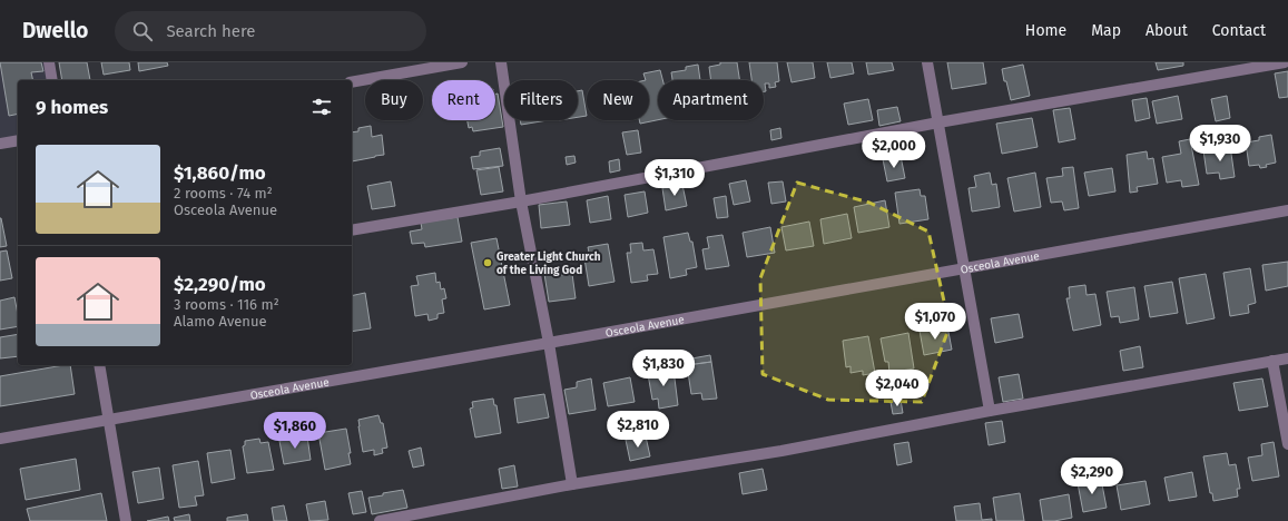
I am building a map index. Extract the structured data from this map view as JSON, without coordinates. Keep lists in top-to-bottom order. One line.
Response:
{"streets":{"street":["Osceola Avenue"]},"places":["Greater Light Church of the Living God"],"page":{"header":"Dwello","search":"Search here","nav":["Home","Map","About","Contact"],"chip":["Buy","Rent","Filters","New","Apartment"],"heading":"9 homes","price":["$1,930","$2,000","$1,310","$1,070","$1,830","$2,040","$2,810","$1,860","$2,290"],"list":[{"name":"$1,860/mo","note":"2 rooms · 74 m² · Osceola Avenue"},{"name":"$2,290/mo","note":"3 rooms · 116 m² · Alamo Avenue"}]}}
